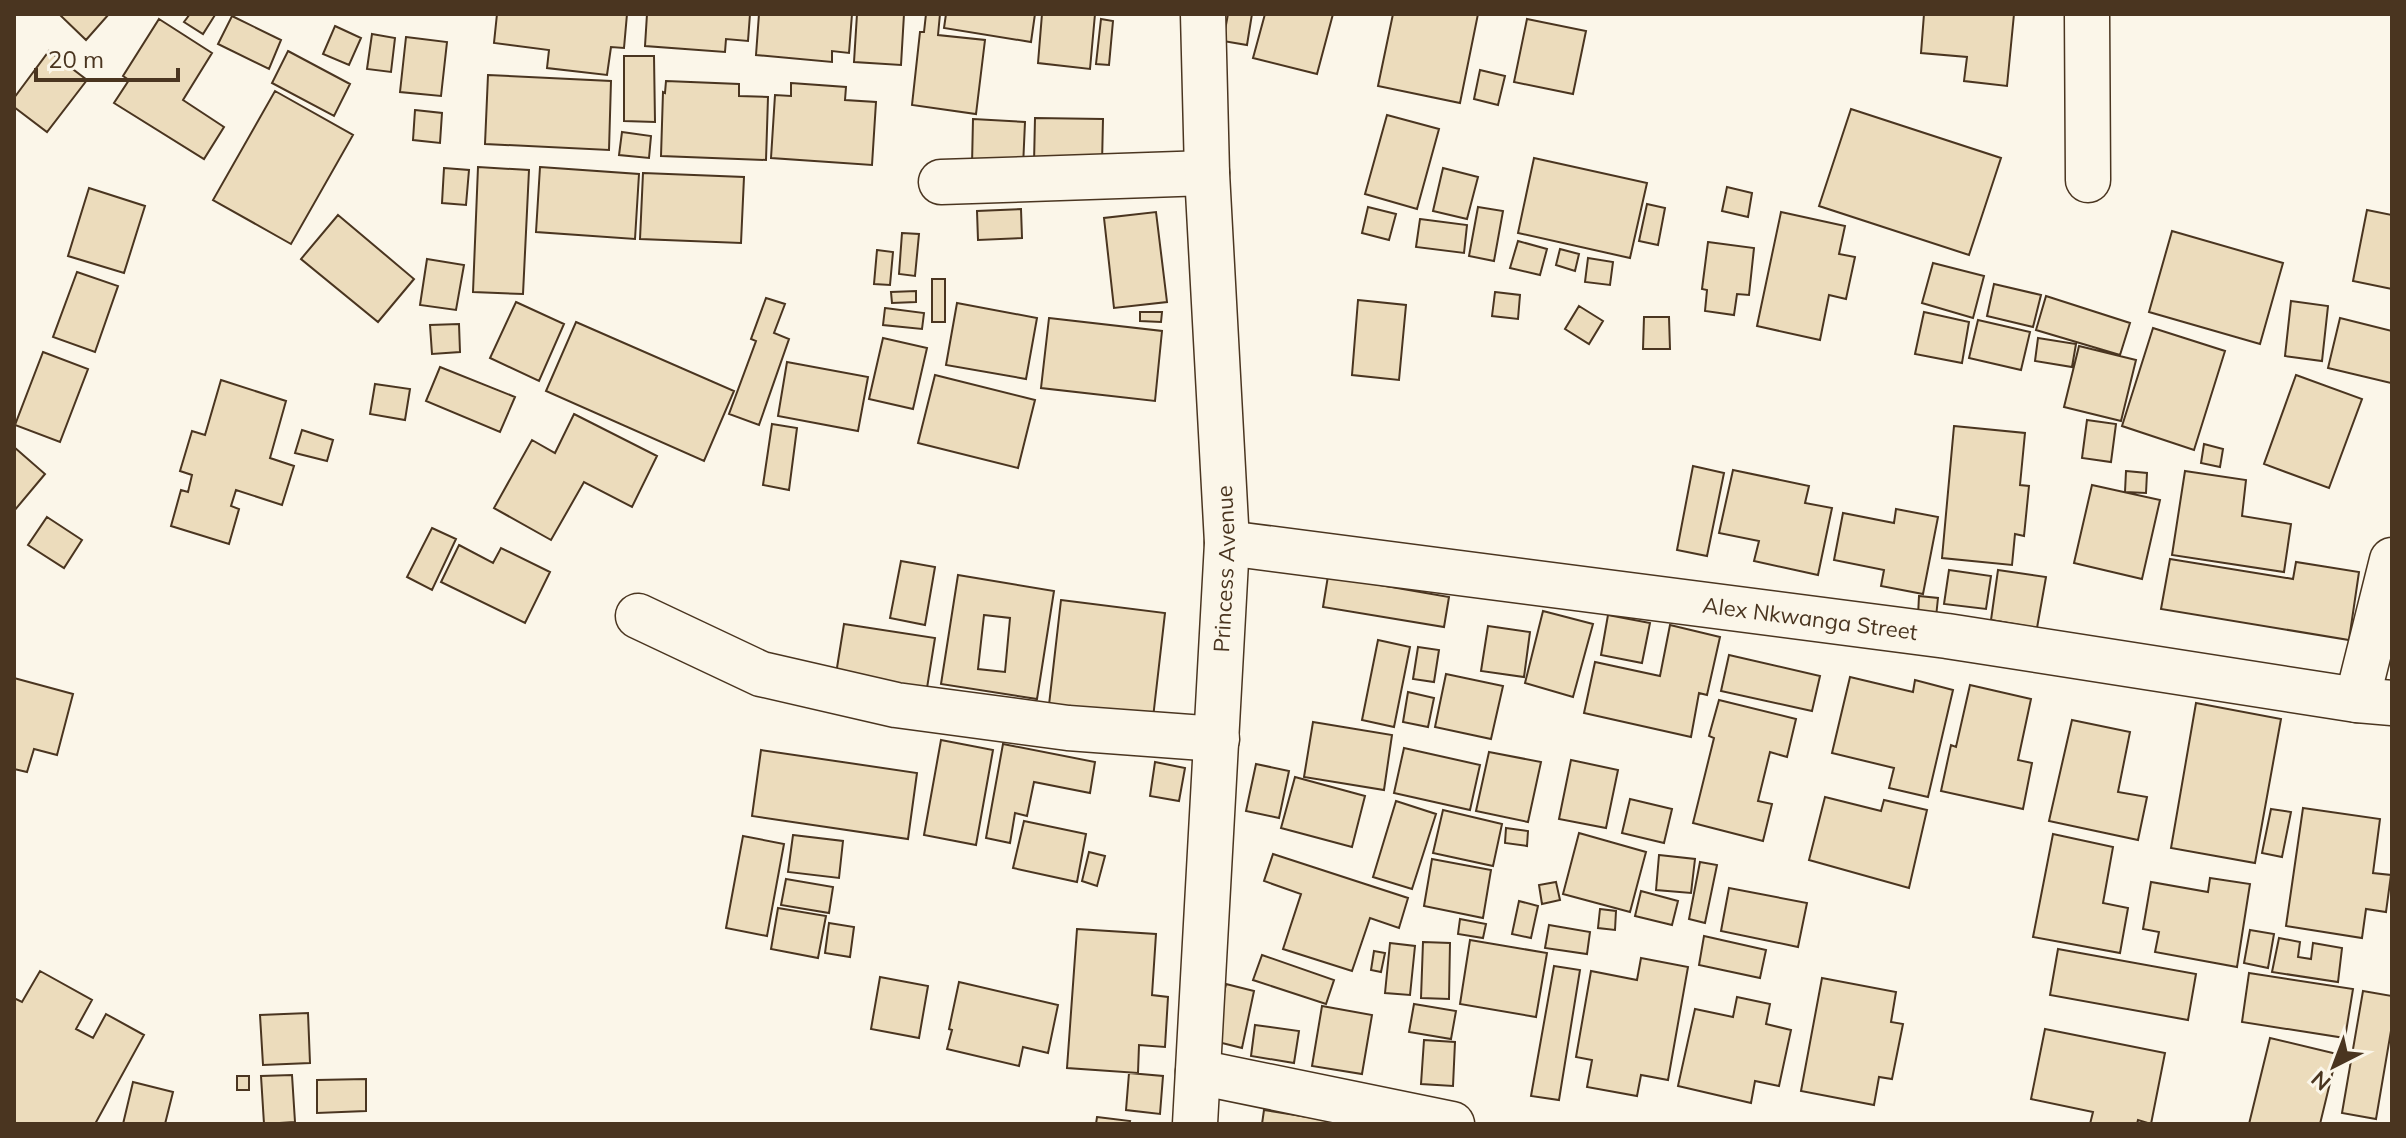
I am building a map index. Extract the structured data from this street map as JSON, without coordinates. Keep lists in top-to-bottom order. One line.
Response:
{"streets":{"street":["Princess Avenue","Alex Nkwanga Street"]},"crossings":[["Princess Avenue","Alex Nkwanga Street"]],"scale_bar":"20 m","north":"bottom left"}
